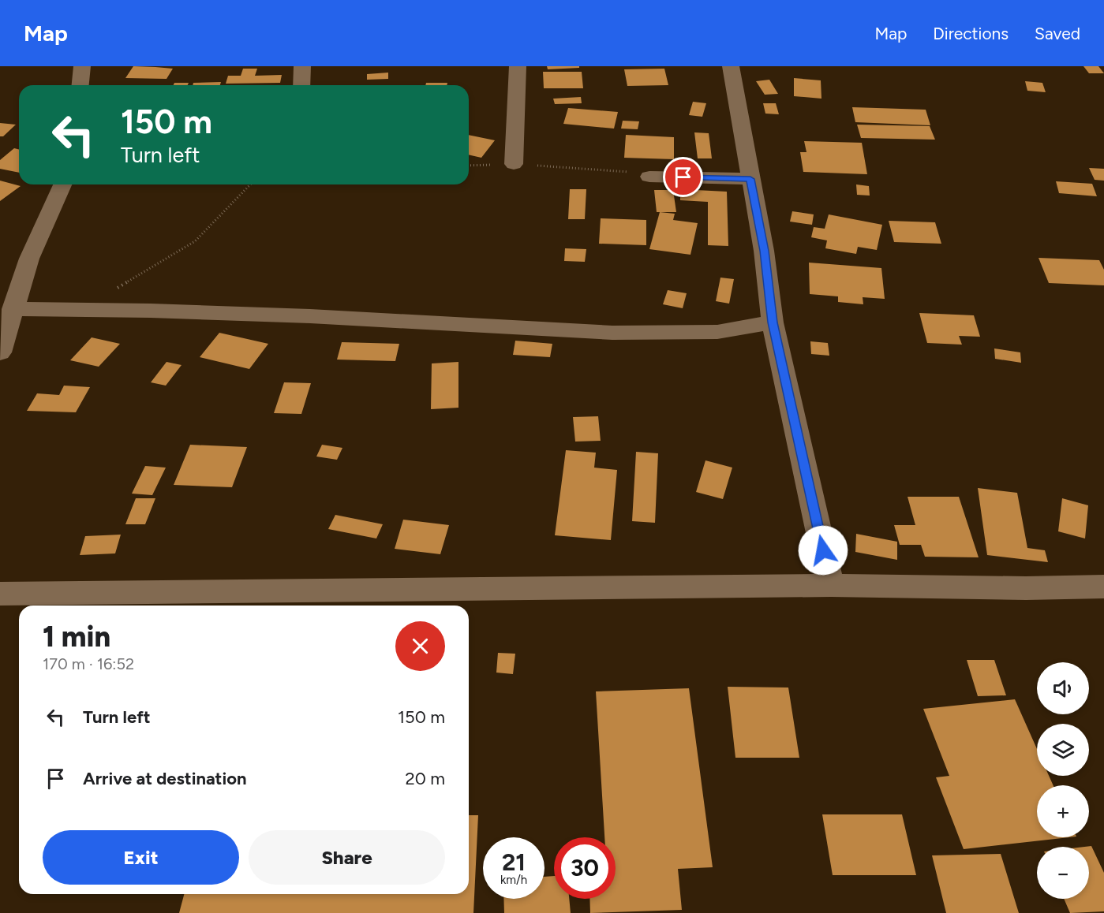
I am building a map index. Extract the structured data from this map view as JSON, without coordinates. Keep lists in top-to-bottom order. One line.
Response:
{"page":{"header":"Map","nav":["Map","Directions","Saved"],"turn":["150 m","Turn left"],"heading":["1 min","170 m · 16:52"],"map_buttons":["+","−"],"list":[{"name":"Turn left","value":"150 m"},{"name":"Arrive at destination","value":"20 m"}],"buttons":["Exit","Share"],"speed":"21 km/h","limit":"30"}}
